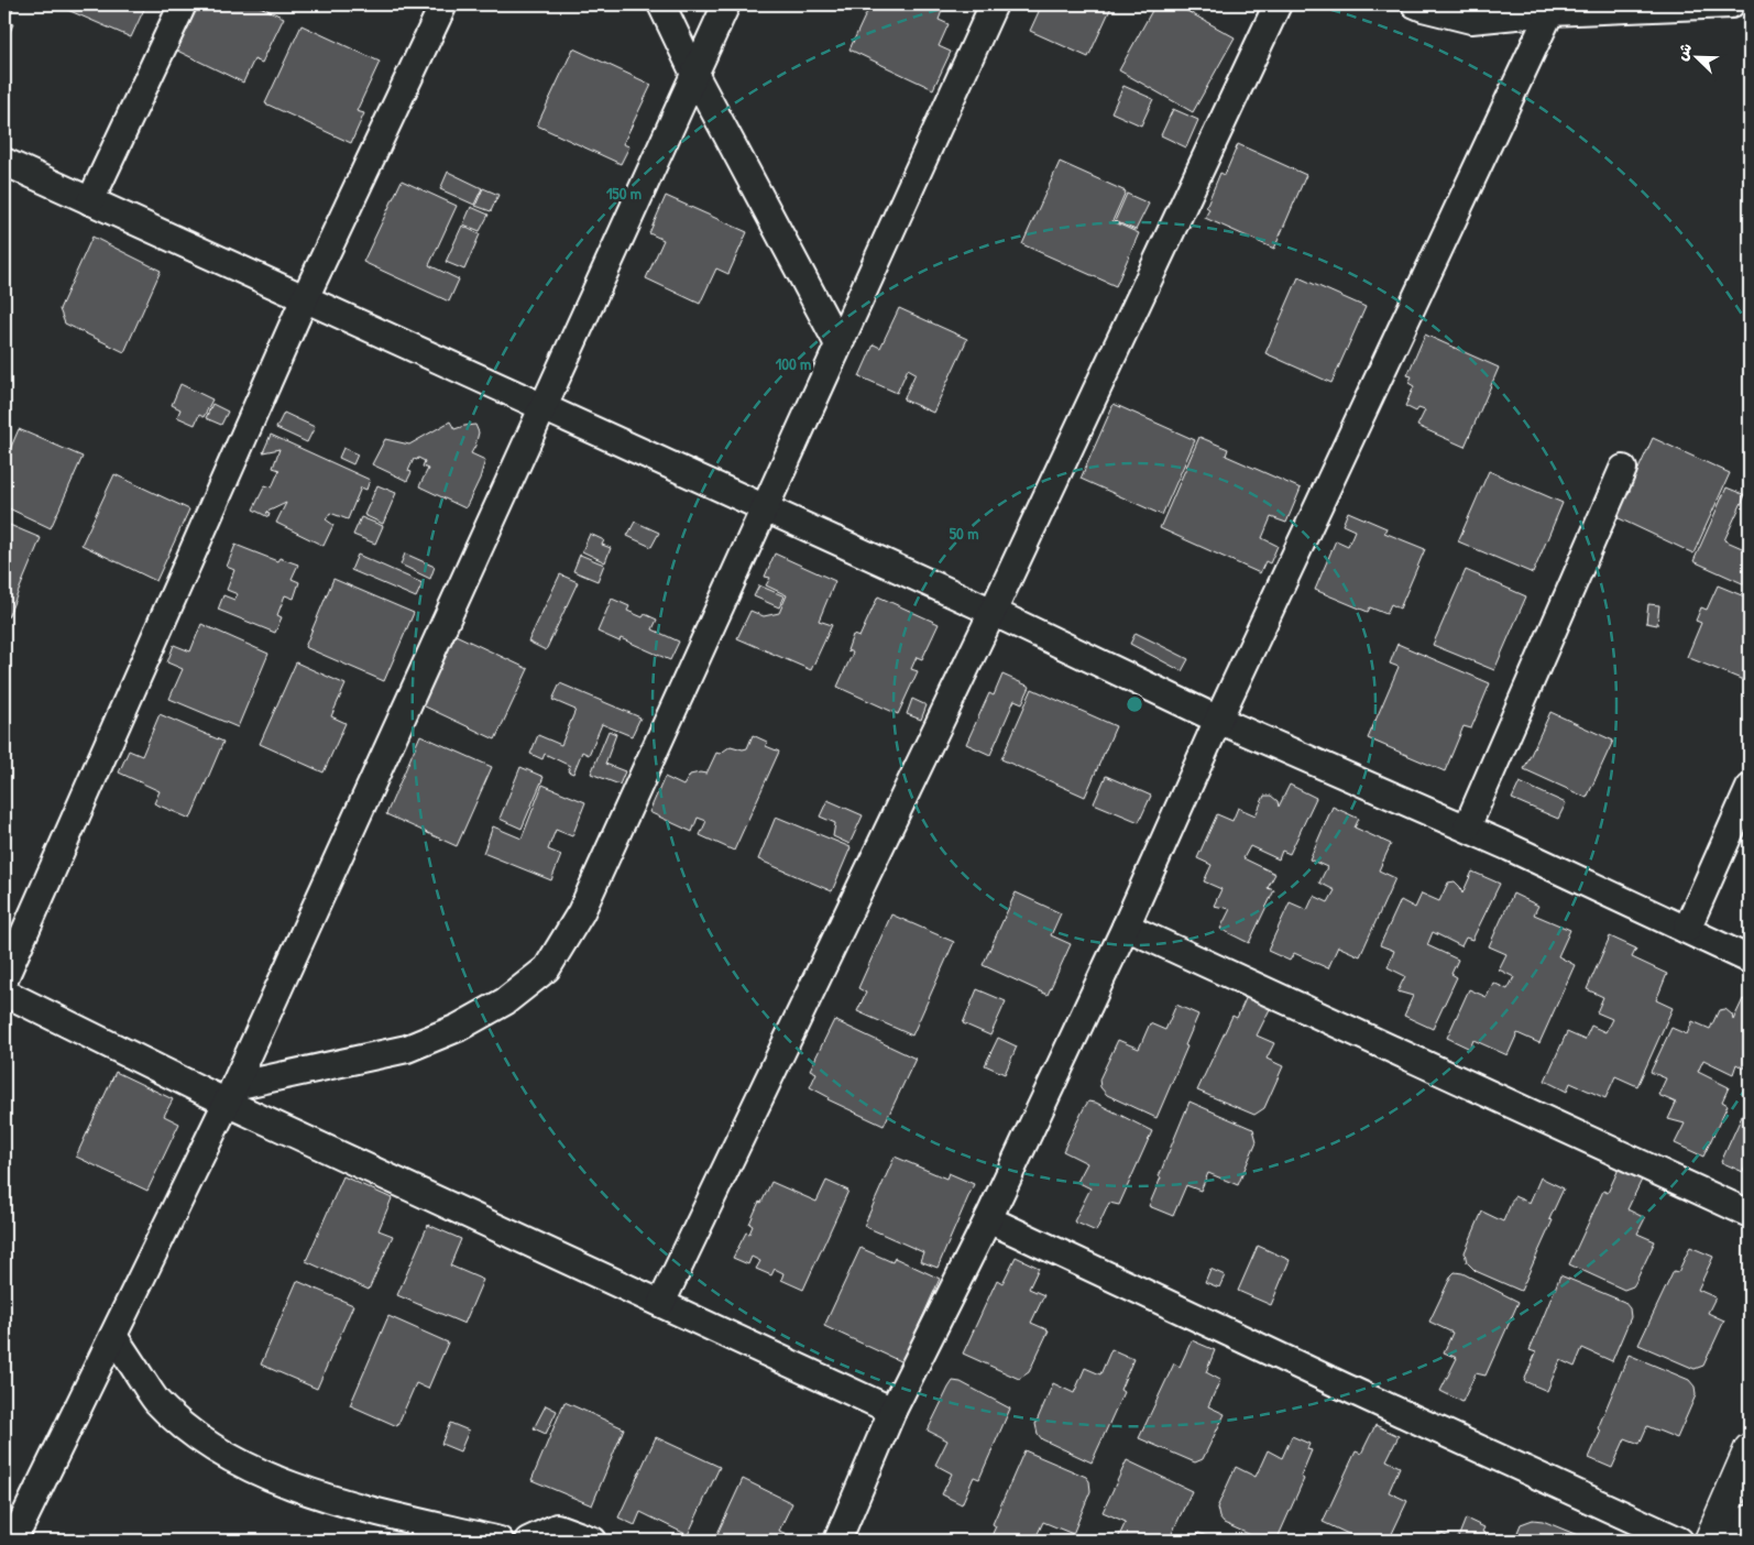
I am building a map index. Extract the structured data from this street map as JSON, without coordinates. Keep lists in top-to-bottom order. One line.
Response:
{"north":"top left","rings":["150 m","100 m","50 m"]}
